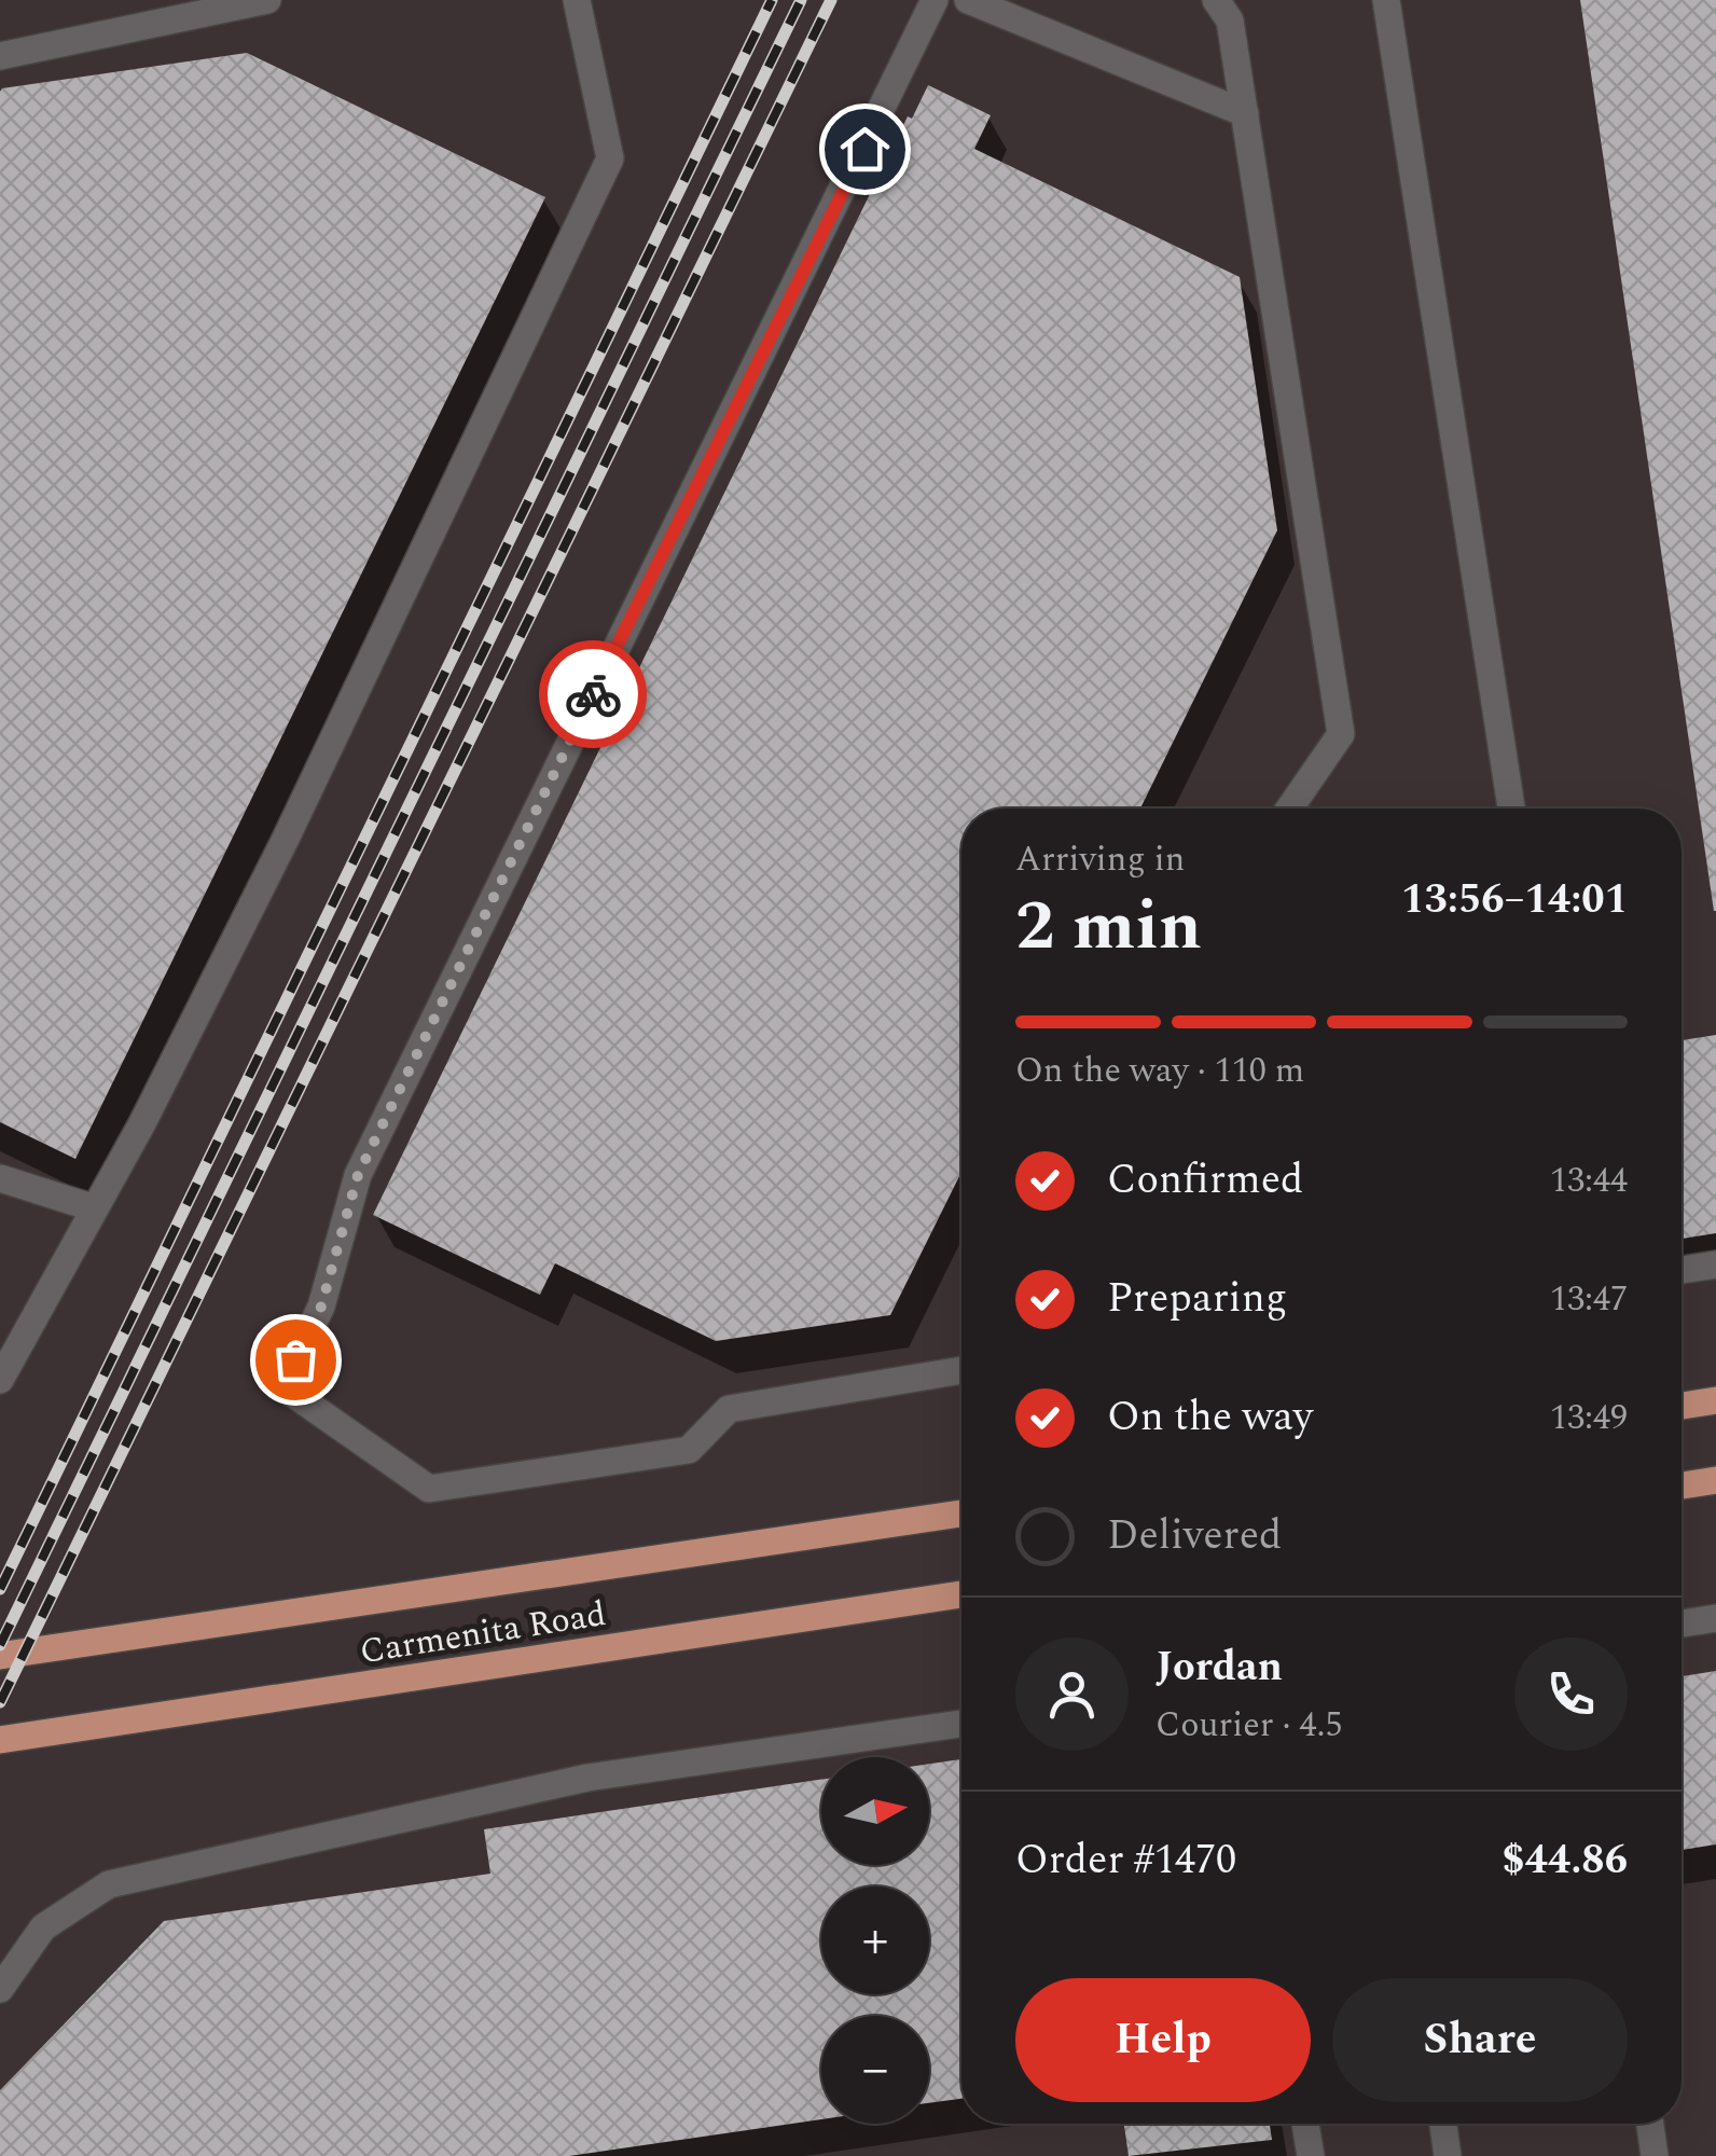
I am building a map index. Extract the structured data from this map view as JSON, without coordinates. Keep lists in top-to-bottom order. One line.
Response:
{"streets":{"main road":["Carmenita Road"]},"north":"right","page":{"heading":["2 min","Arriving in","13:56–14:01"],"panel":["Jordan","Courier · 4.5","Order #1470","$44.86"],"bar":"On the way · 110 m","list":[["Confirmed","13:44"],["Preparing","13:47"],["On the way","13:49"],"Delivered"],"map_buttons":["+","−"],"buttons":["Help","Share"]}}
